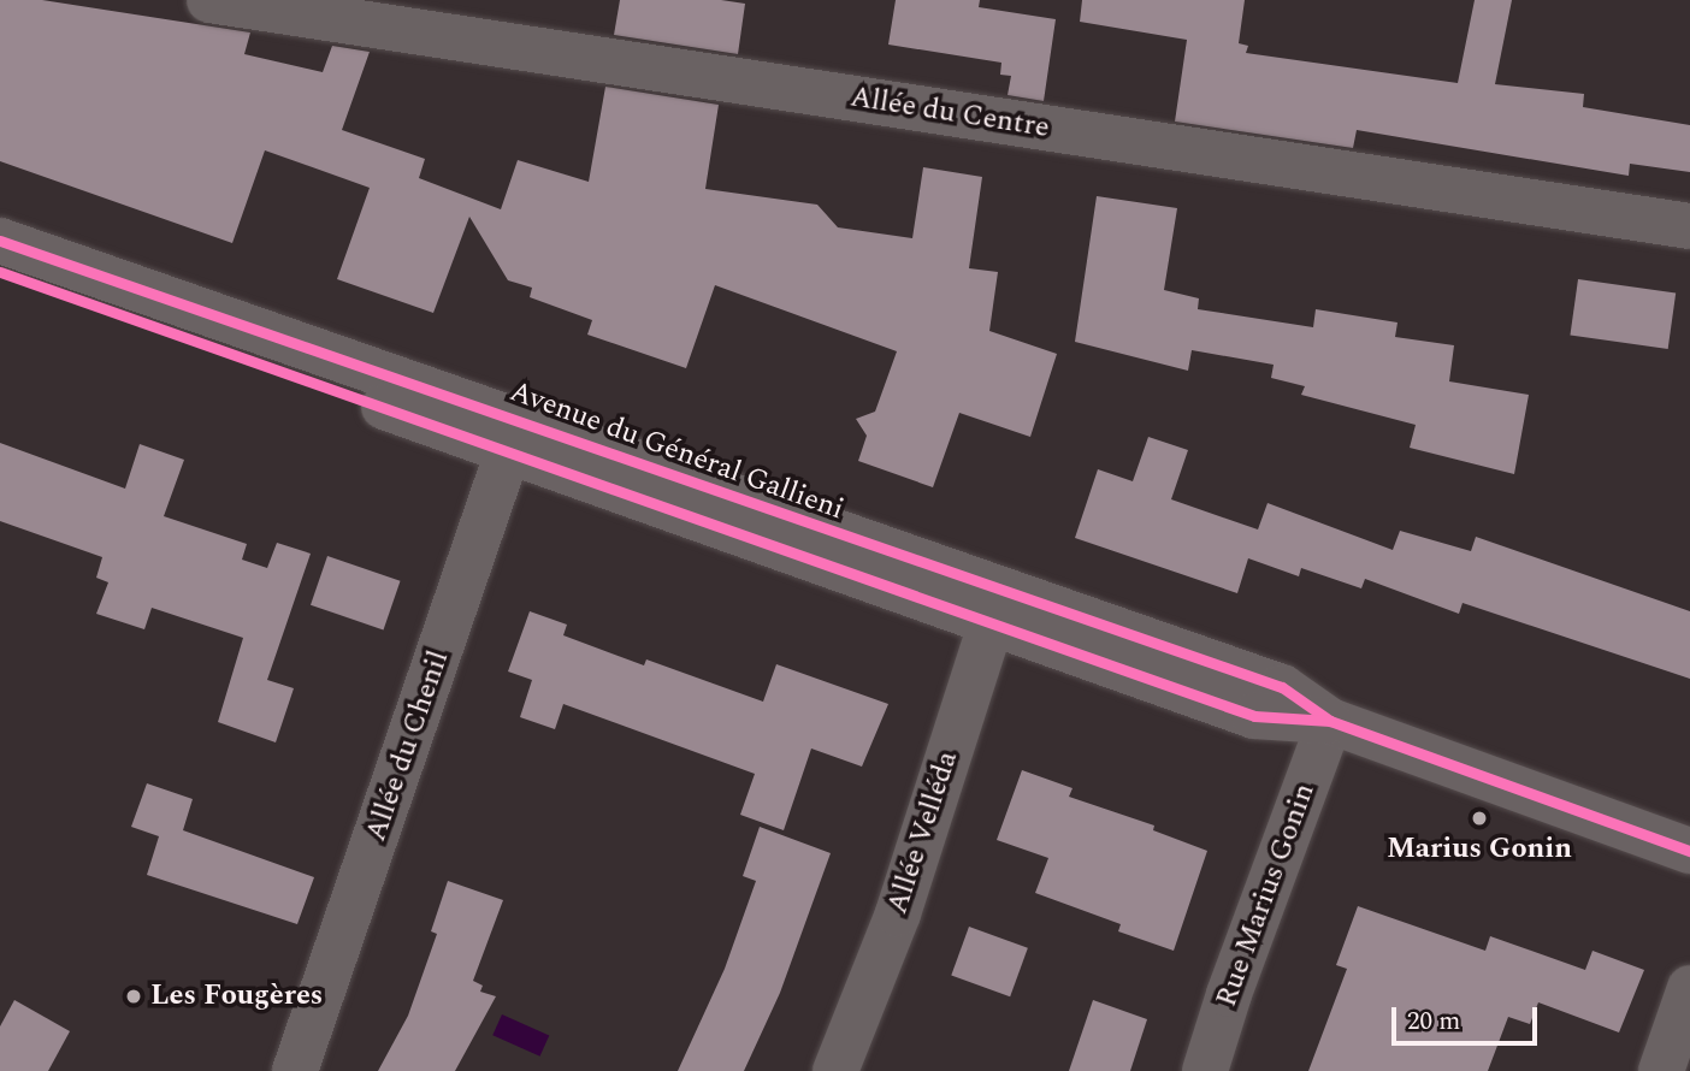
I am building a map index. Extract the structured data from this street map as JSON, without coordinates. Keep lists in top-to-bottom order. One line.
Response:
{"streets":{"street":["Allée du Centre","Avenue du Général Gallieni","Allée du Chenil","Allée Velléda","Rue Marius Gonin"]},"crossings":[["Avenue du Général Gallieni","Allée du Chenil"],["Avenue du Général Gallieni","Allée Velléda"],["Avenue du Général Gallieni","Rue Marius Gonin"]],"places":["Marius Gonin","Les Fougères"],"scale_bar":"20 m"}
